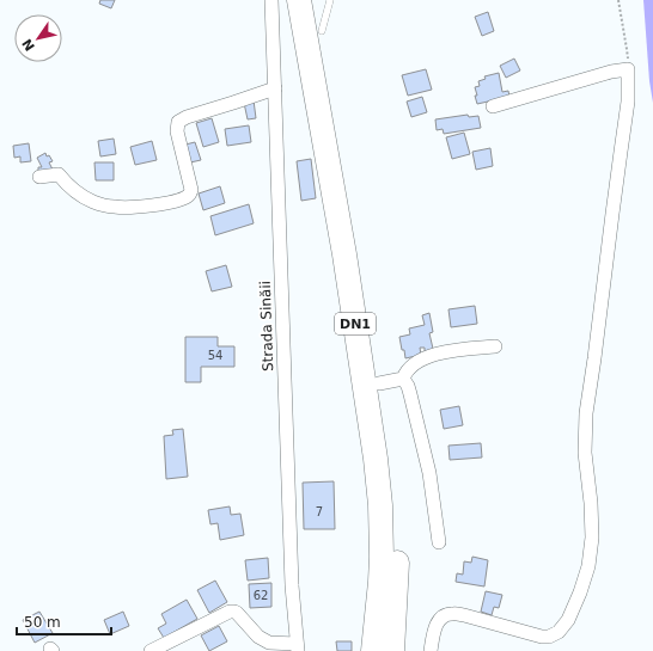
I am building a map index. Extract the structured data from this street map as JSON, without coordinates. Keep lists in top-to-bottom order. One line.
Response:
{"streets":{"highway":["DN1"],"street":["Strada Sinăii"]},"house_numbers":["54","7","62"],"scale_bar":"50 m","north":"bottom left"}
